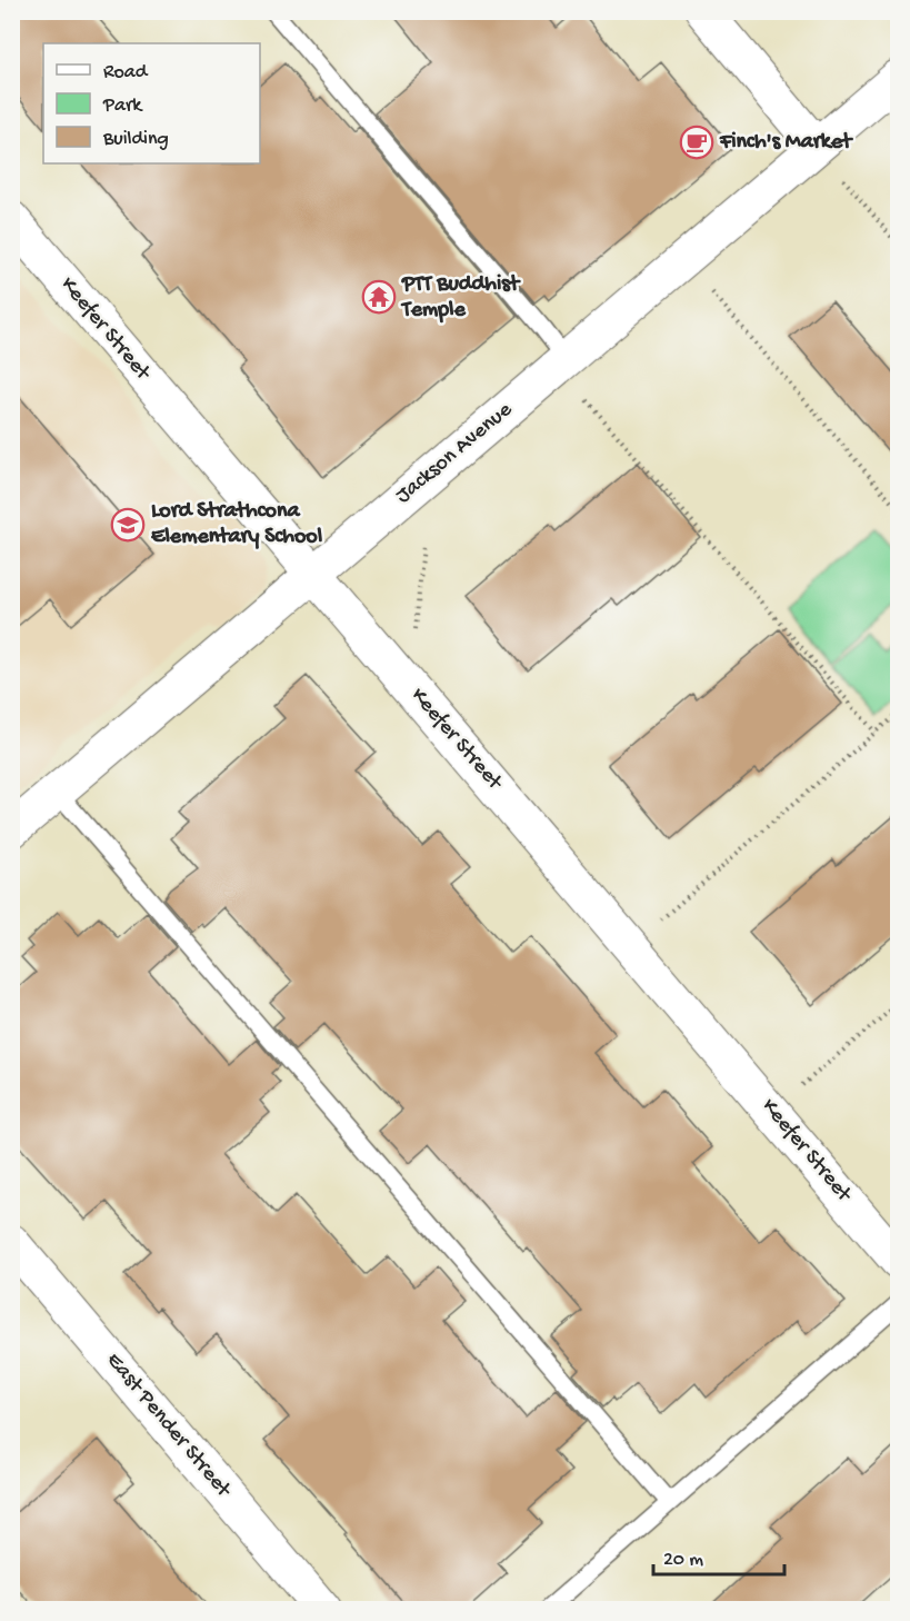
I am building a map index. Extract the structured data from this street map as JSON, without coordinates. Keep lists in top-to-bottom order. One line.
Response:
{"streets":{"street":["Keefer Street","Jackson Avenue","East Pender Street"]},"crossings":[["Keefer Street","Jackson Avenue"]],"places":{"cafe":["Finch's Market"],"temple":["PTT Buddhist Temple"],"school or university":["Lord Strathcona Elementary School"]},"legend":["Road","Park","Building"],"scale_bar":"20 m"}
